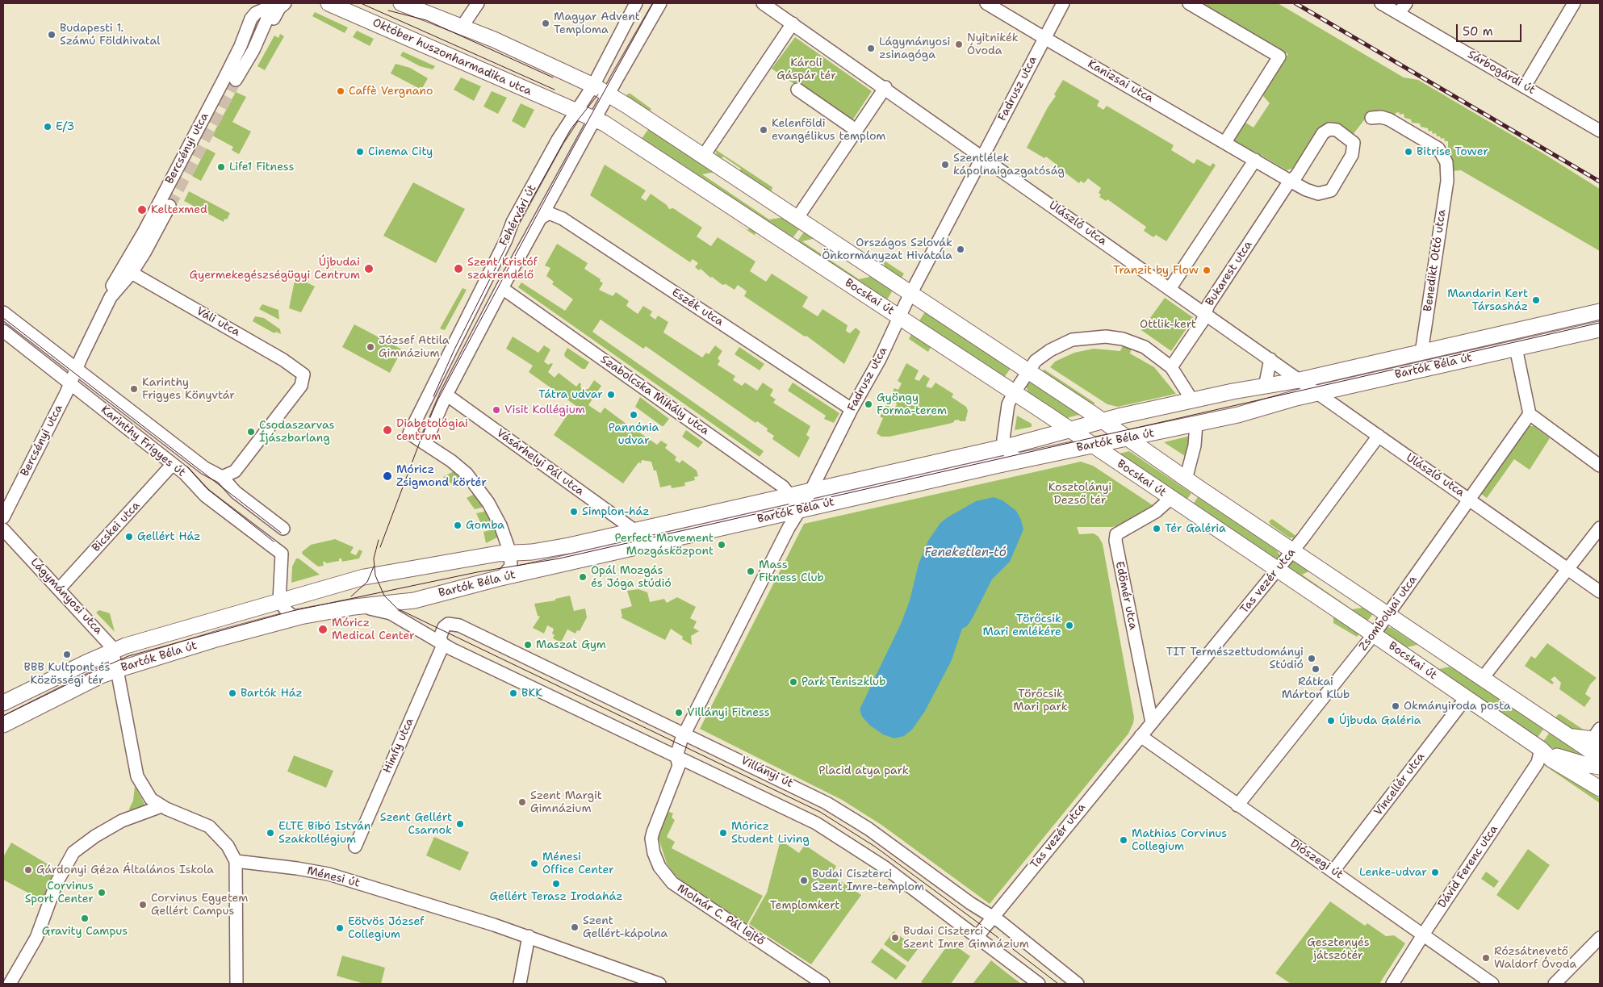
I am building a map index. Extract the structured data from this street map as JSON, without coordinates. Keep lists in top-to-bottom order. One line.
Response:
{"streets":{"main road":["Október huszonharmadika utca","Bocskai út","Bartók Béla út"],"street":["Sárbogárdi út","Kanizsai utca","Fadrusz utca","Bercsényi utca","Fehérvári út","Ulászló utca","Benedikt Ottó utca","Bukarest utca","Eszék utca","Váli utca","Szabolcska Mihály utca","Karinthy Frigyes út","Vásárhelyi Pál utca","Bicskei utca","Tas vezér utca","Edömér utca","Lágymányosi utca","Zsombolyai utca","Himfy utca","Villányi út","Vincellér utca","Diószegi út","Dávid Ferenc utca","Ménesi út","Molnár C. Pál lejtő"]},"crossings":[["Október huszonharmadika utca","Fehérvári út"],["Október huszonharmadika utca","Bocskai út"],["Kanizsai utca","Fadrusz utca"],["Kanizsai utca","Bukarest utca"],["Fadrusz utca","Ulászló utca"],["Fadrusz utca","Bocskai út"],["Fadrusz utca","Eszék utca"],["Fadrusz utca","Bartók Béla út"],["Fadrusz utca","Szabolcska Mihály utca"],["Fadrusz utca","Villányi út"],["Fadrusz utca","Molnár C. Pál lejtő"],["Bercsényi utca","Váli utca"],["Bercsényi utca","Karinthy Frigyes út"],["Fehérvári út","Bocskai út"],["Fehérvári út","Eszék utca"],["Fehérvári út","Szabolcska Mihály utca"],["Fehérvári út","Vásárhelyi Pál utca"],["Ulászló utca","Bukarest utca"],["Ulászló utca","Bartók Béla út"],["Ulászló utca","Tas vezér utca"],["Ulászló utca","Zsombolyai utca"],["Benedikt Ottó utca","Bartók Béla út"],["Bocskai út","Bartók Béla út"],["Bocskai út","Tas vezér utca"],["Bocskai út","Edömér utca"],["Bocskai út","Zsombolyai utca"],["Bocskai út","Vincellér utca"],["Bocskai út","Dávid Ferenc utca"],["Váli utca","Karinthy Frigyes út"],["Bartók Béla út","Szabolcska Mihály utca"],["Bartók Béla út","Karinthy Frigyes út"],["Bartók Béla út","Vásárhelyi Pál utca"],["Bartók Béla út","Lágymányosi utca"],["Bartók Béla út","Villányi út"],["Karinthy Frigyes út","Bicskei utca"],["Bicskei utca","Lágymányosi utca"],["Tas vezér utca","Edömér utca"],["Tas vezér utca","Villányi út"],["Tas vezér utca","Diószegi út"],["Zsombolyai utca","Diószegi út"],["Himfy utca","Villányi út"],["Villányi út","Molnár C. Pál lejtő"],["Vincellér utca","Diószegi út"],["Diószegi út","Dávid Ferenc utca"]],"water":["Feneketlen-tó"],"parks":["Károli Gáspár tér","Ottlik-kert","Kosztolányi Dezső tér","Törőcsik Mari park","Placid atya park","Templomkert","Gesztenyés játszótér"],"places":["Magyar Advent Temploma","Budapesti 1. Számú Földhivatal","Nyitnikék Óvoda","Lágymányosi zsinagóga","Caffè Vergnano","E/3","Kelenföldi evangélikus templom","Cinema City","Bitrise Tower","Szentlélek kápolnaigazgatóság","Life1 Fitness","Keltexmed","Országos Szlovák Önkormányzat Hivatala","Újbudai Gyermekegészségügyi Centrum","Szent Kristóf szakrendelő","Tranzit by Flow","Mandarin Kert Társasház","József Attila Gimnázium","Karinthy Frigyes Könyvtár","Tátra udvar","Gyöngy Forma-terem","Visit Kollégium","Pannónia udvar","Diabetológiai centrum","Csodaszarvas Íjászbarlang","Móricz Zsigmond körtér","Simplon-ház","Gomba","Tér Galéria","Gellért Ház","Perfect Movement Mozgásközpont","Mass Fitness Club","Opál Mozgás és Jóga stúdió","Törőcsik Mari emlékére","Móricz Medical Center","Maszat Gym","BBB Kultpont és Közösségi tér","TIT Természettudományi Stúdió","Rátkai Márton Klub","Park Teniszklub","Bartók Ház","BKK","Okmányiroda posta","Villányi Fitness","Újbuda Galéria","Szent Margit Gimnázium","Szent Gellért Csarnok","ELTE Bibó István Szakkollégium","Móricz Student Living","Mathias Corvinus Collegium","Ménesi Office Center","Gárdonyi Géza Általános Iskola","Lenke-udvar","Budai Ciszterci Szent Imre-templom","Gellért Terasz Irodaház","Corvinus Sport Center","Corvinus Egyetem Gellért Campus","Gravity Campus","Szent Gellért-kápolna","Eötvös József Collegium","Budai Ciszterci Szent Imre Gimnázium","Rózsátnevető Waldorf Óvoda"],"scale_bar":"50 m"}
